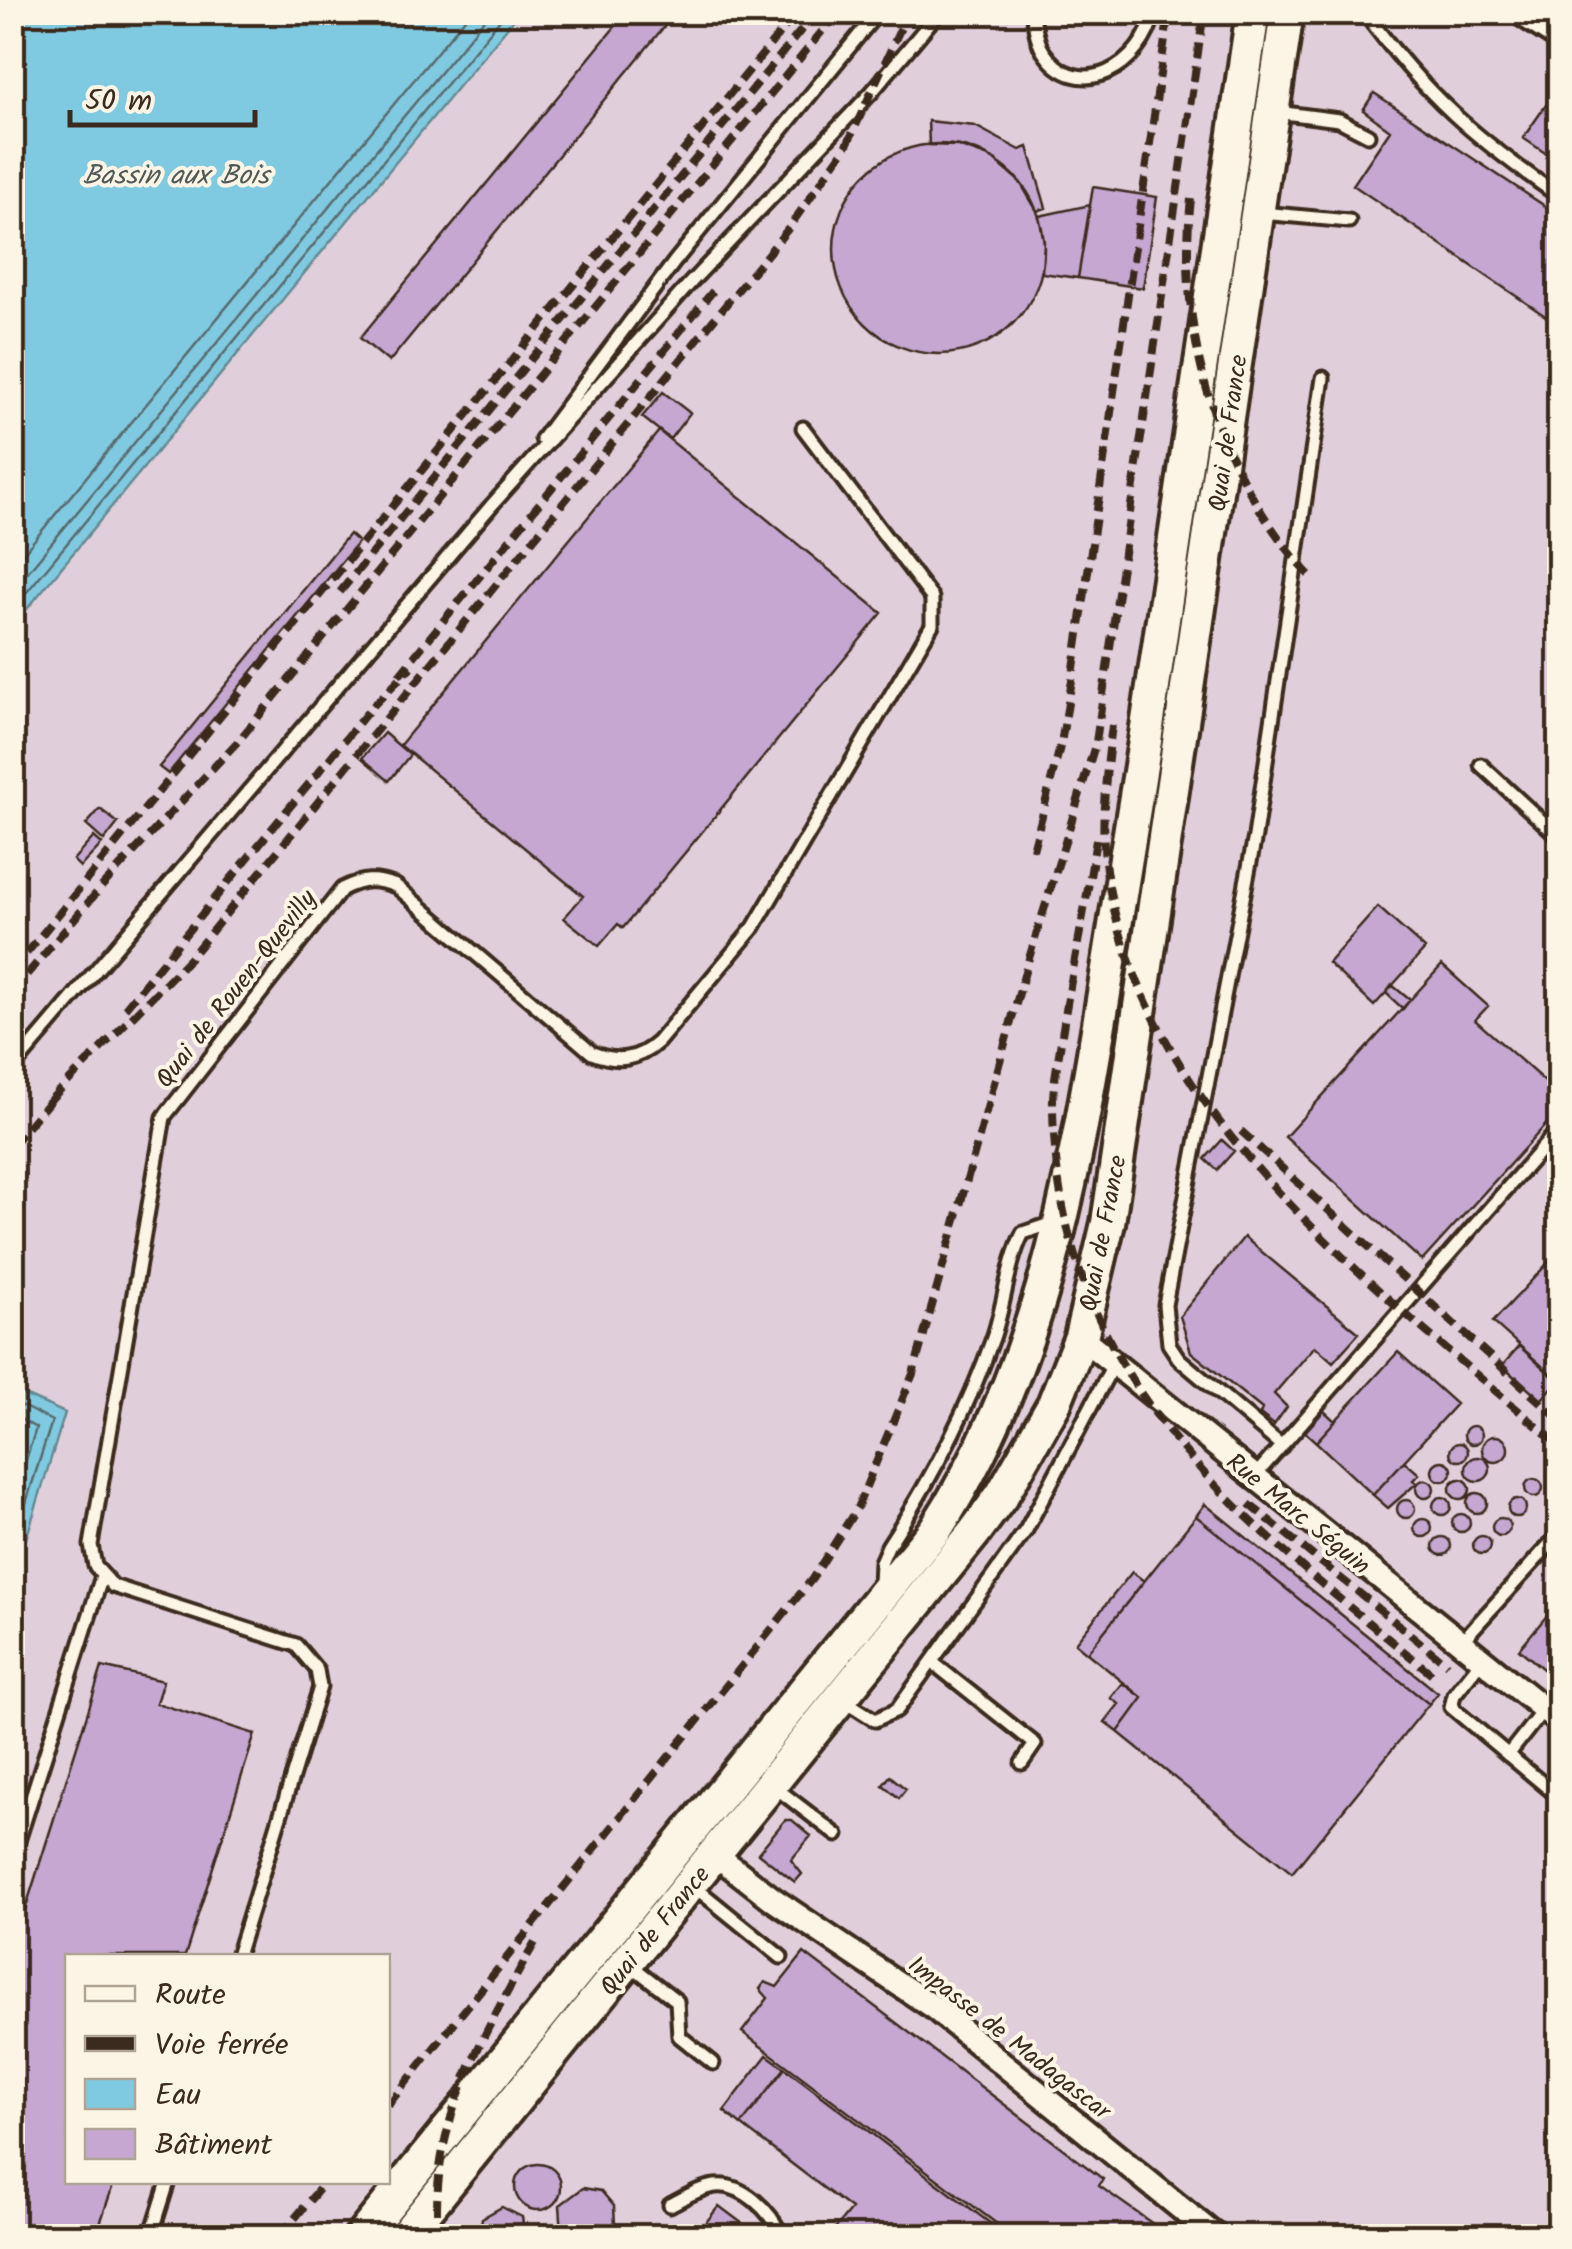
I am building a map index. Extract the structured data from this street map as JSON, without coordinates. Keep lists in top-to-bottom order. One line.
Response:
{"streets":{"main road":["Quai de France"],"street":["Rue Marc Séguin","Impasse de Madagascar"],"lane":["Quai de Rouen-Quevilly"]},"crossings":[["Quai de France","Rue Marc Séguin"],["Quai de France","Impasse de Madagascar"]],"water":["Bassin aux Bois"],"legend":["Route","Voie ferrée","Eau","Bâtiment"],"scale_bar":"50 m"}
